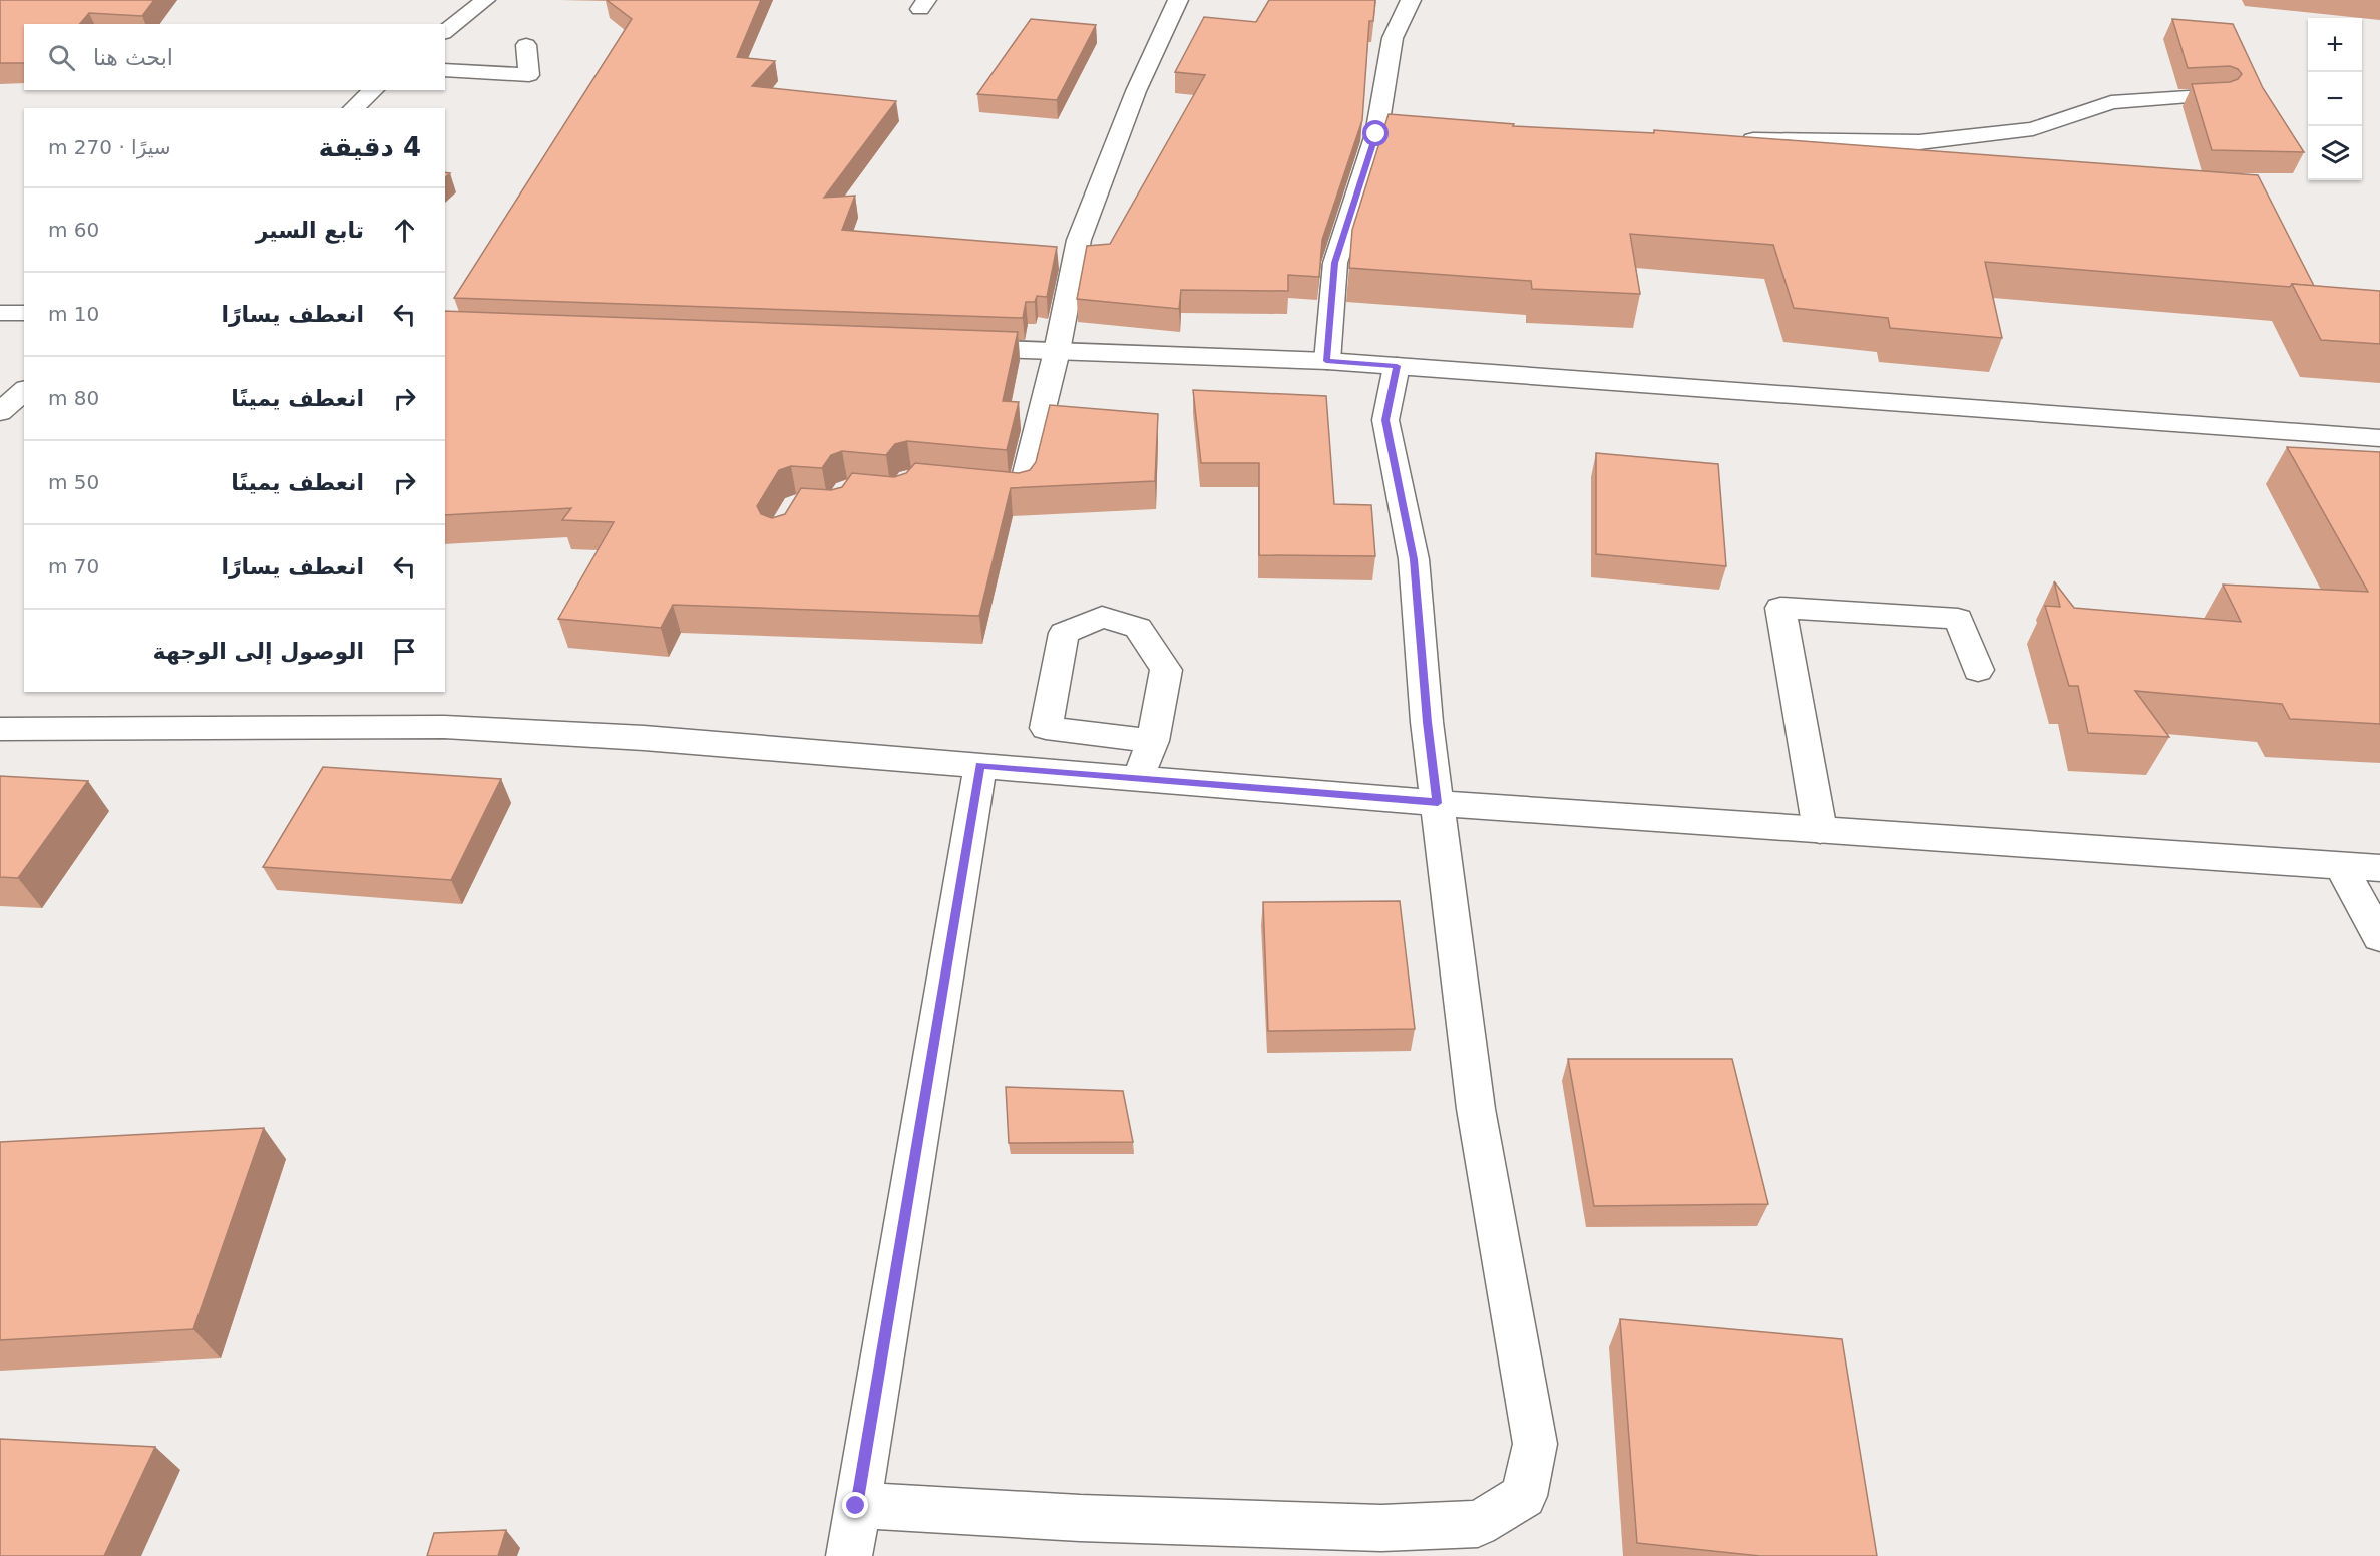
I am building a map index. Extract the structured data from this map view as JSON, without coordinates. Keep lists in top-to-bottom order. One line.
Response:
{"page":{"map_buttons":["+","−"],"search":"ابحث هنا","heading":["4 دقيقة","سيرًا · 270 m"],"list":[["تابع السير","60 m"],["انعطف يسارًا","10 m"],["انعطف يمينًا","80 m"],["انعطف يمينًا","50 m"],["انعطف يسارًا","70 m"],"الوصول إلى الوجهة"]}}
